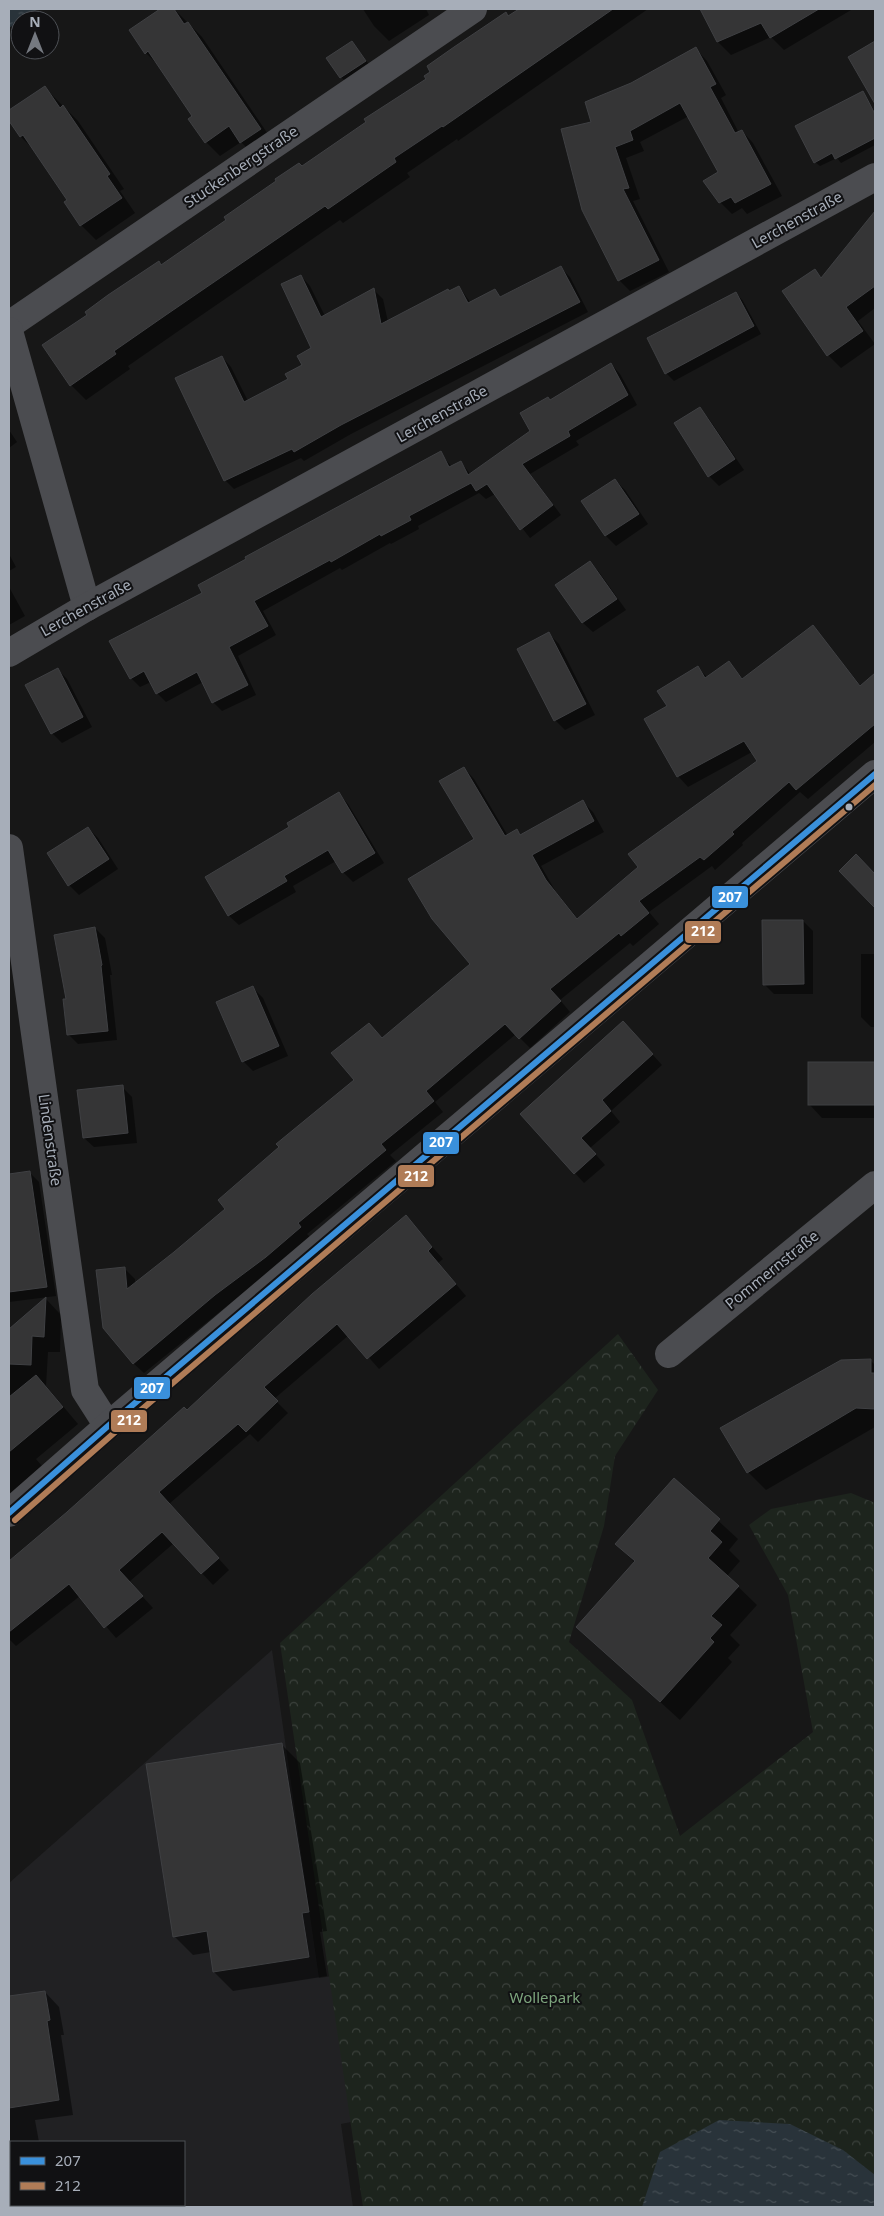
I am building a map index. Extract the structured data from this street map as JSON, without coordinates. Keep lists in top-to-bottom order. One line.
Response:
{"streets":{"street":["Stuckenbergstraße","Lerchenstraße","Lindenstraße","Pommernstraße"]},"parks":["Wollepark"],"lines":["transit line 207","transit line 212"],"legend":["207","212"],"north":"top"}
